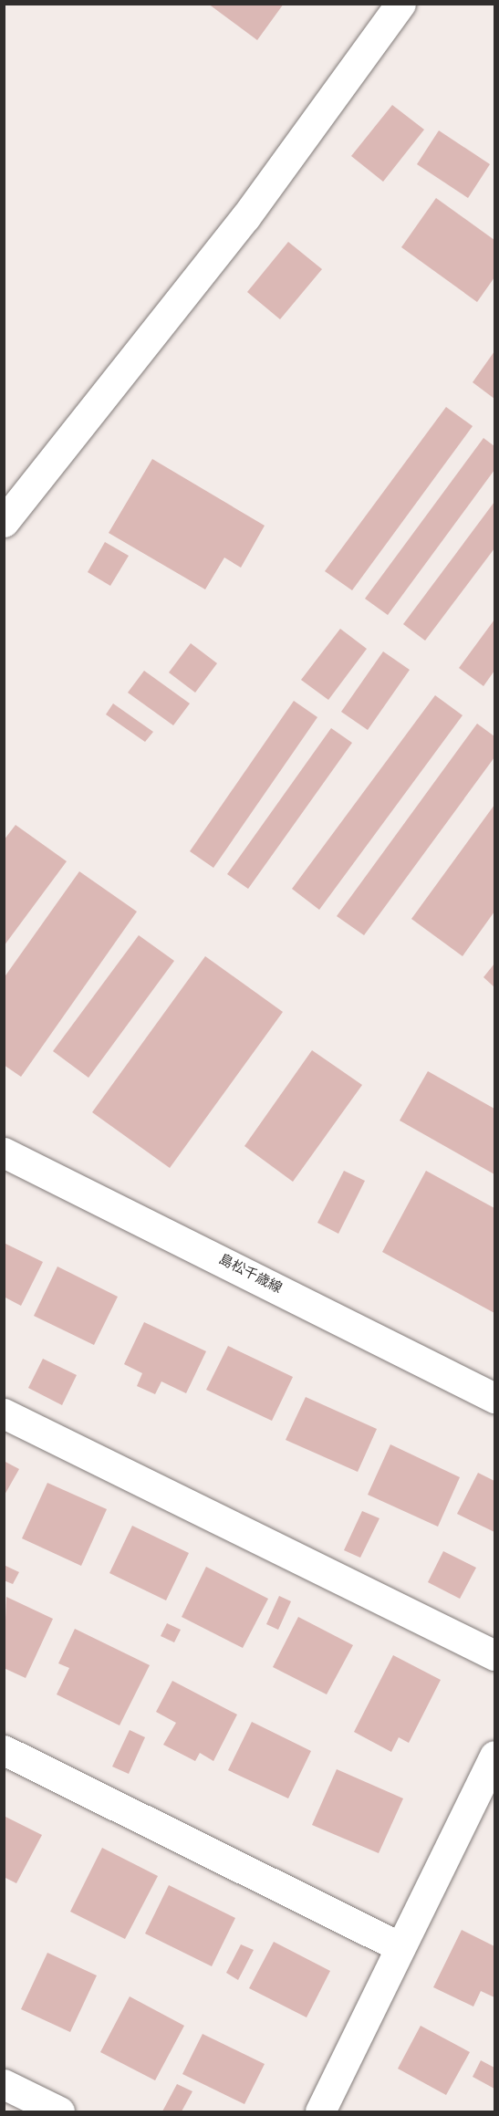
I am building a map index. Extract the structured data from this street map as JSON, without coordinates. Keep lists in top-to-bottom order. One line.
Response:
{"streets":{"street":["島松千歳線"]}}
